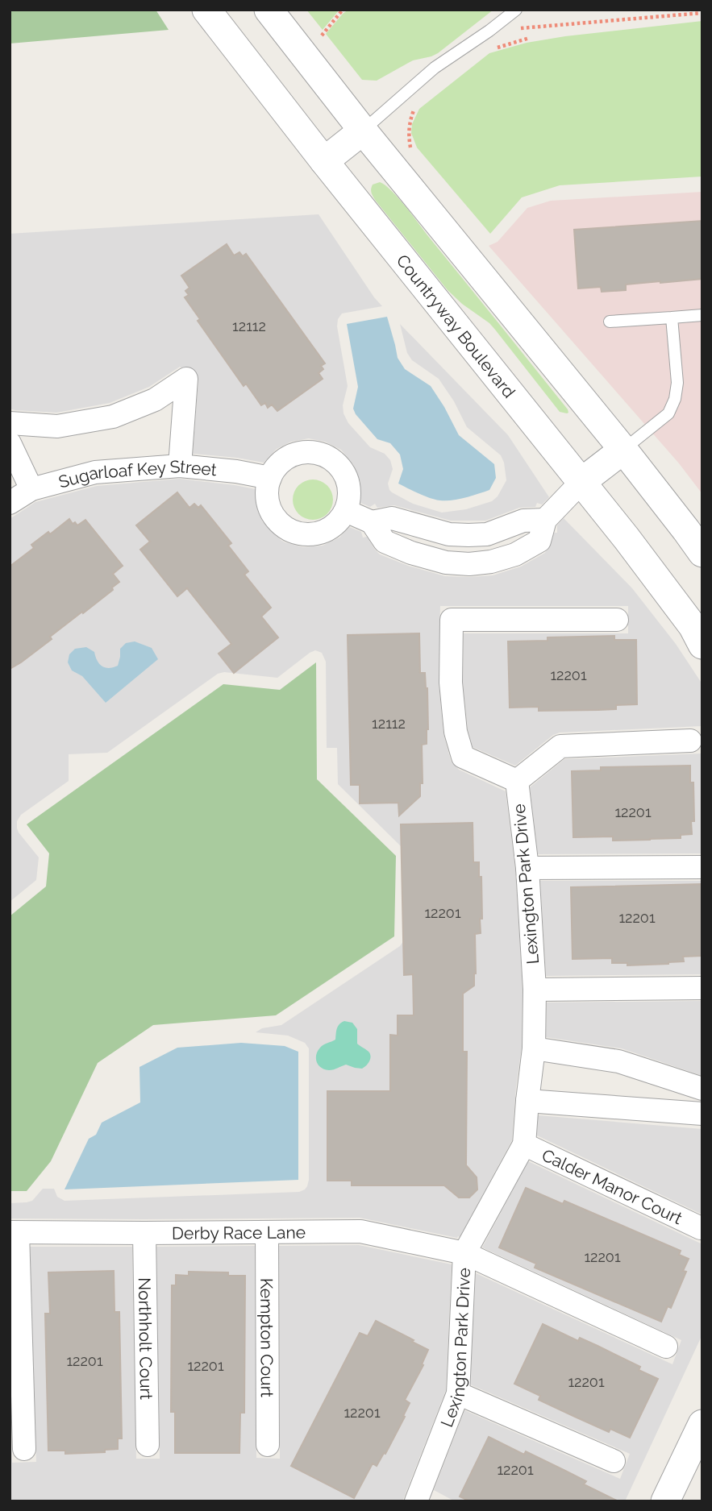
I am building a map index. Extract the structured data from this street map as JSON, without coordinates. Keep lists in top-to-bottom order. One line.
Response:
{"streets":{"street":["Countryway Boulevard","Sugarloaf Key Street","Lexington Park Drive","Calder Manor Court","Derby Race Lane","Kempton Court","Northholt Court"]},"crossings":[["Lexington Park Drive","Calder Manor Court"],["Lexington Park Drive","Derby Race Lane"],["Derby Race Lane","Kempton Court"],["Derby Race Lane","Northholt Court"]],"house_numbers":["12112","12201","12112","12201","12201","12201","12201","12201","12201","12201","12201","12201"]}
